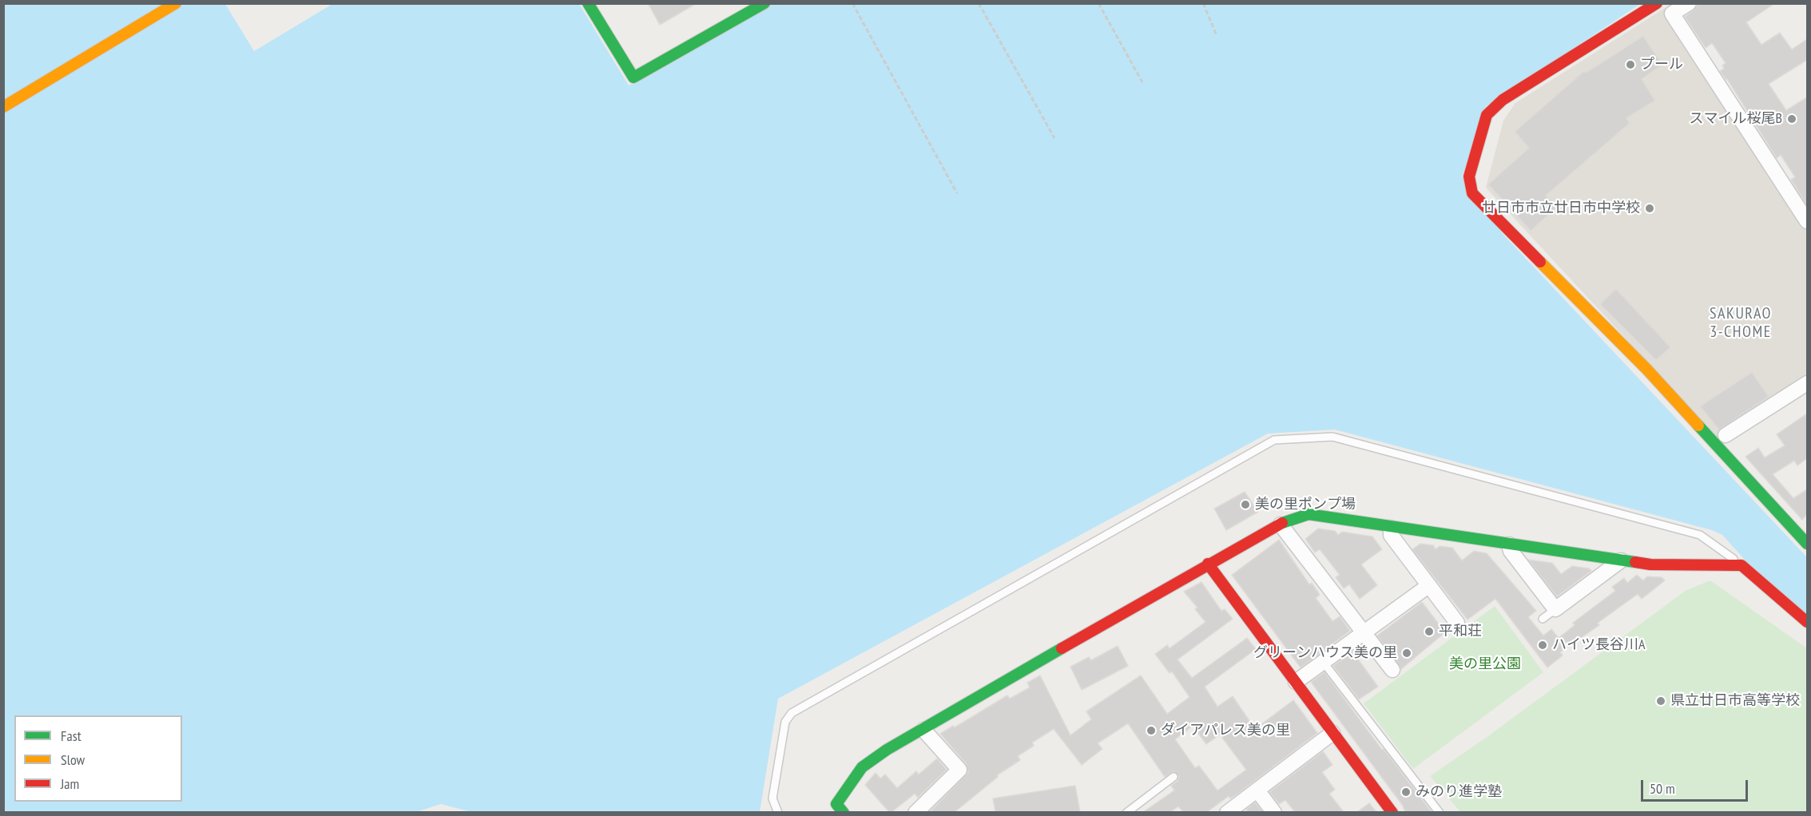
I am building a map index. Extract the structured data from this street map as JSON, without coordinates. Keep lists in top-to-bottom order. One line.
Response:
{"districts":["SAKURAO 3-CHOME"],"parks":["美の里公園"],"places":["プール","スマイル桜尾B","廿日市市立廿日市中学校","美の里ポンプ場","平和荘","ハイツ長谷川A","グリーンハウス美の里","県立廿日市高等学校","ダイアパレス美の里","みのり進学塾"],"legend":["Fast","Slow","Jam"],"scale_bar":"50 m"}
